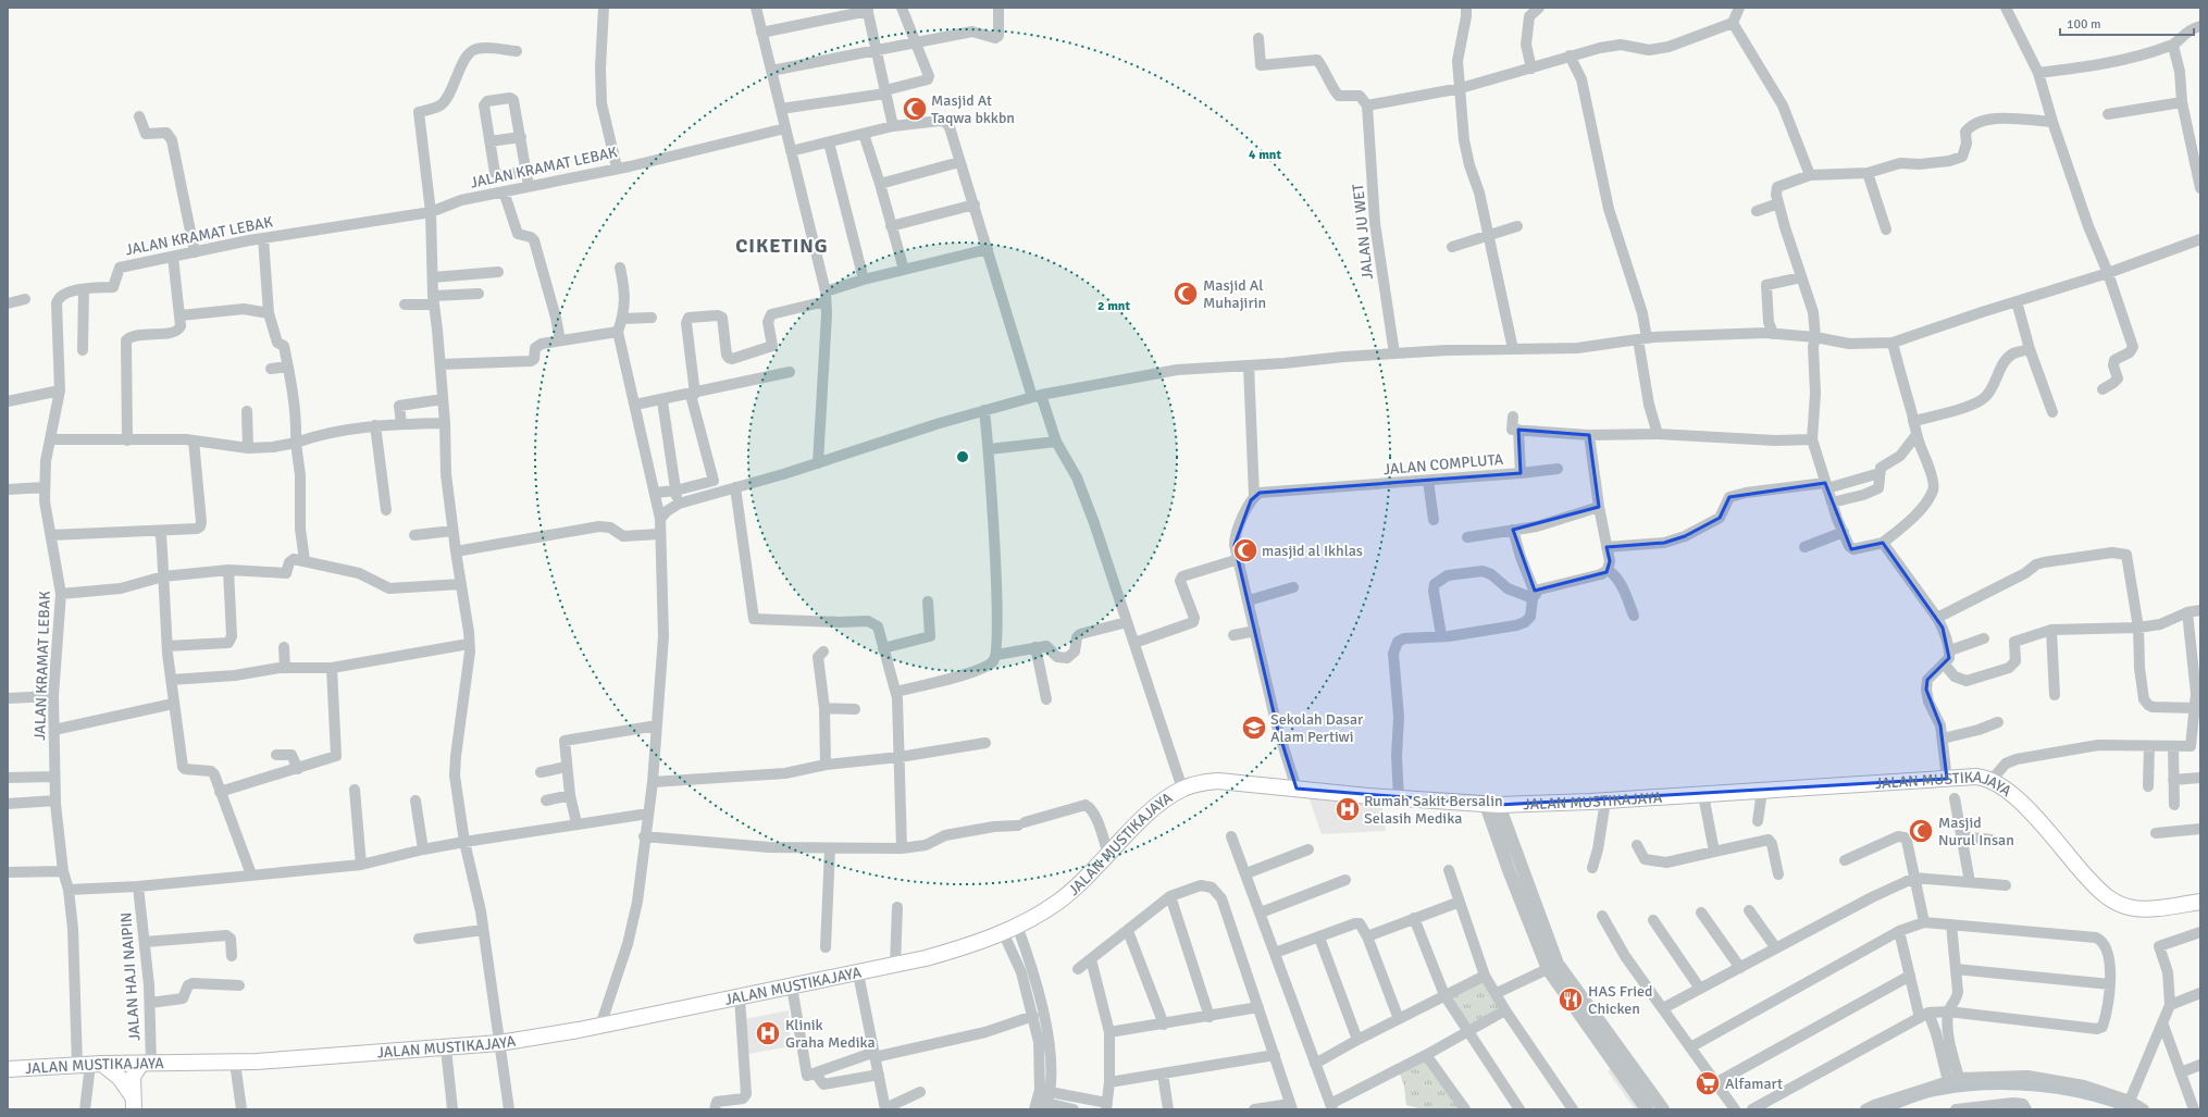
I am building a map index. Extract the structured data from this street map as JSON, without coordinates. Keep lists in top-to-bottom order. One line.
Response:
{"streets":{"main road":["JALAN MUSTIKAJAYA"],"street":["JALAN KRAMAT LEBAK","JALAN JU WET","JALAN COMPLUTA","JALAN HAJI NAIPIN"]},"crossings":[["JALAN KRAMAT LEBAK","JALAN MUSTIKAJAYA"],["JALAN MUSTIKAJAYA","JALAN HAJI NAIPIN"]],"districts":["CIKETING"],"places":{"mosque":["Masjid At Taqwa bkkbn","Masjid Al Muhajirin","masjid al Ikhlas","Masjid Nurul Insan"],"school or university":["Sekolah Dasar Alam Pertiwi"],"hospital":["Rumah Sakit Bersalin Selasih Medika","Klinik Graha Medika"],"restaurant":["HAS Fried Chicken"],"supermarket":["Alfamart"]},"scale_bar":"100 m","rings":["4 mnt","2 mnt"]}
